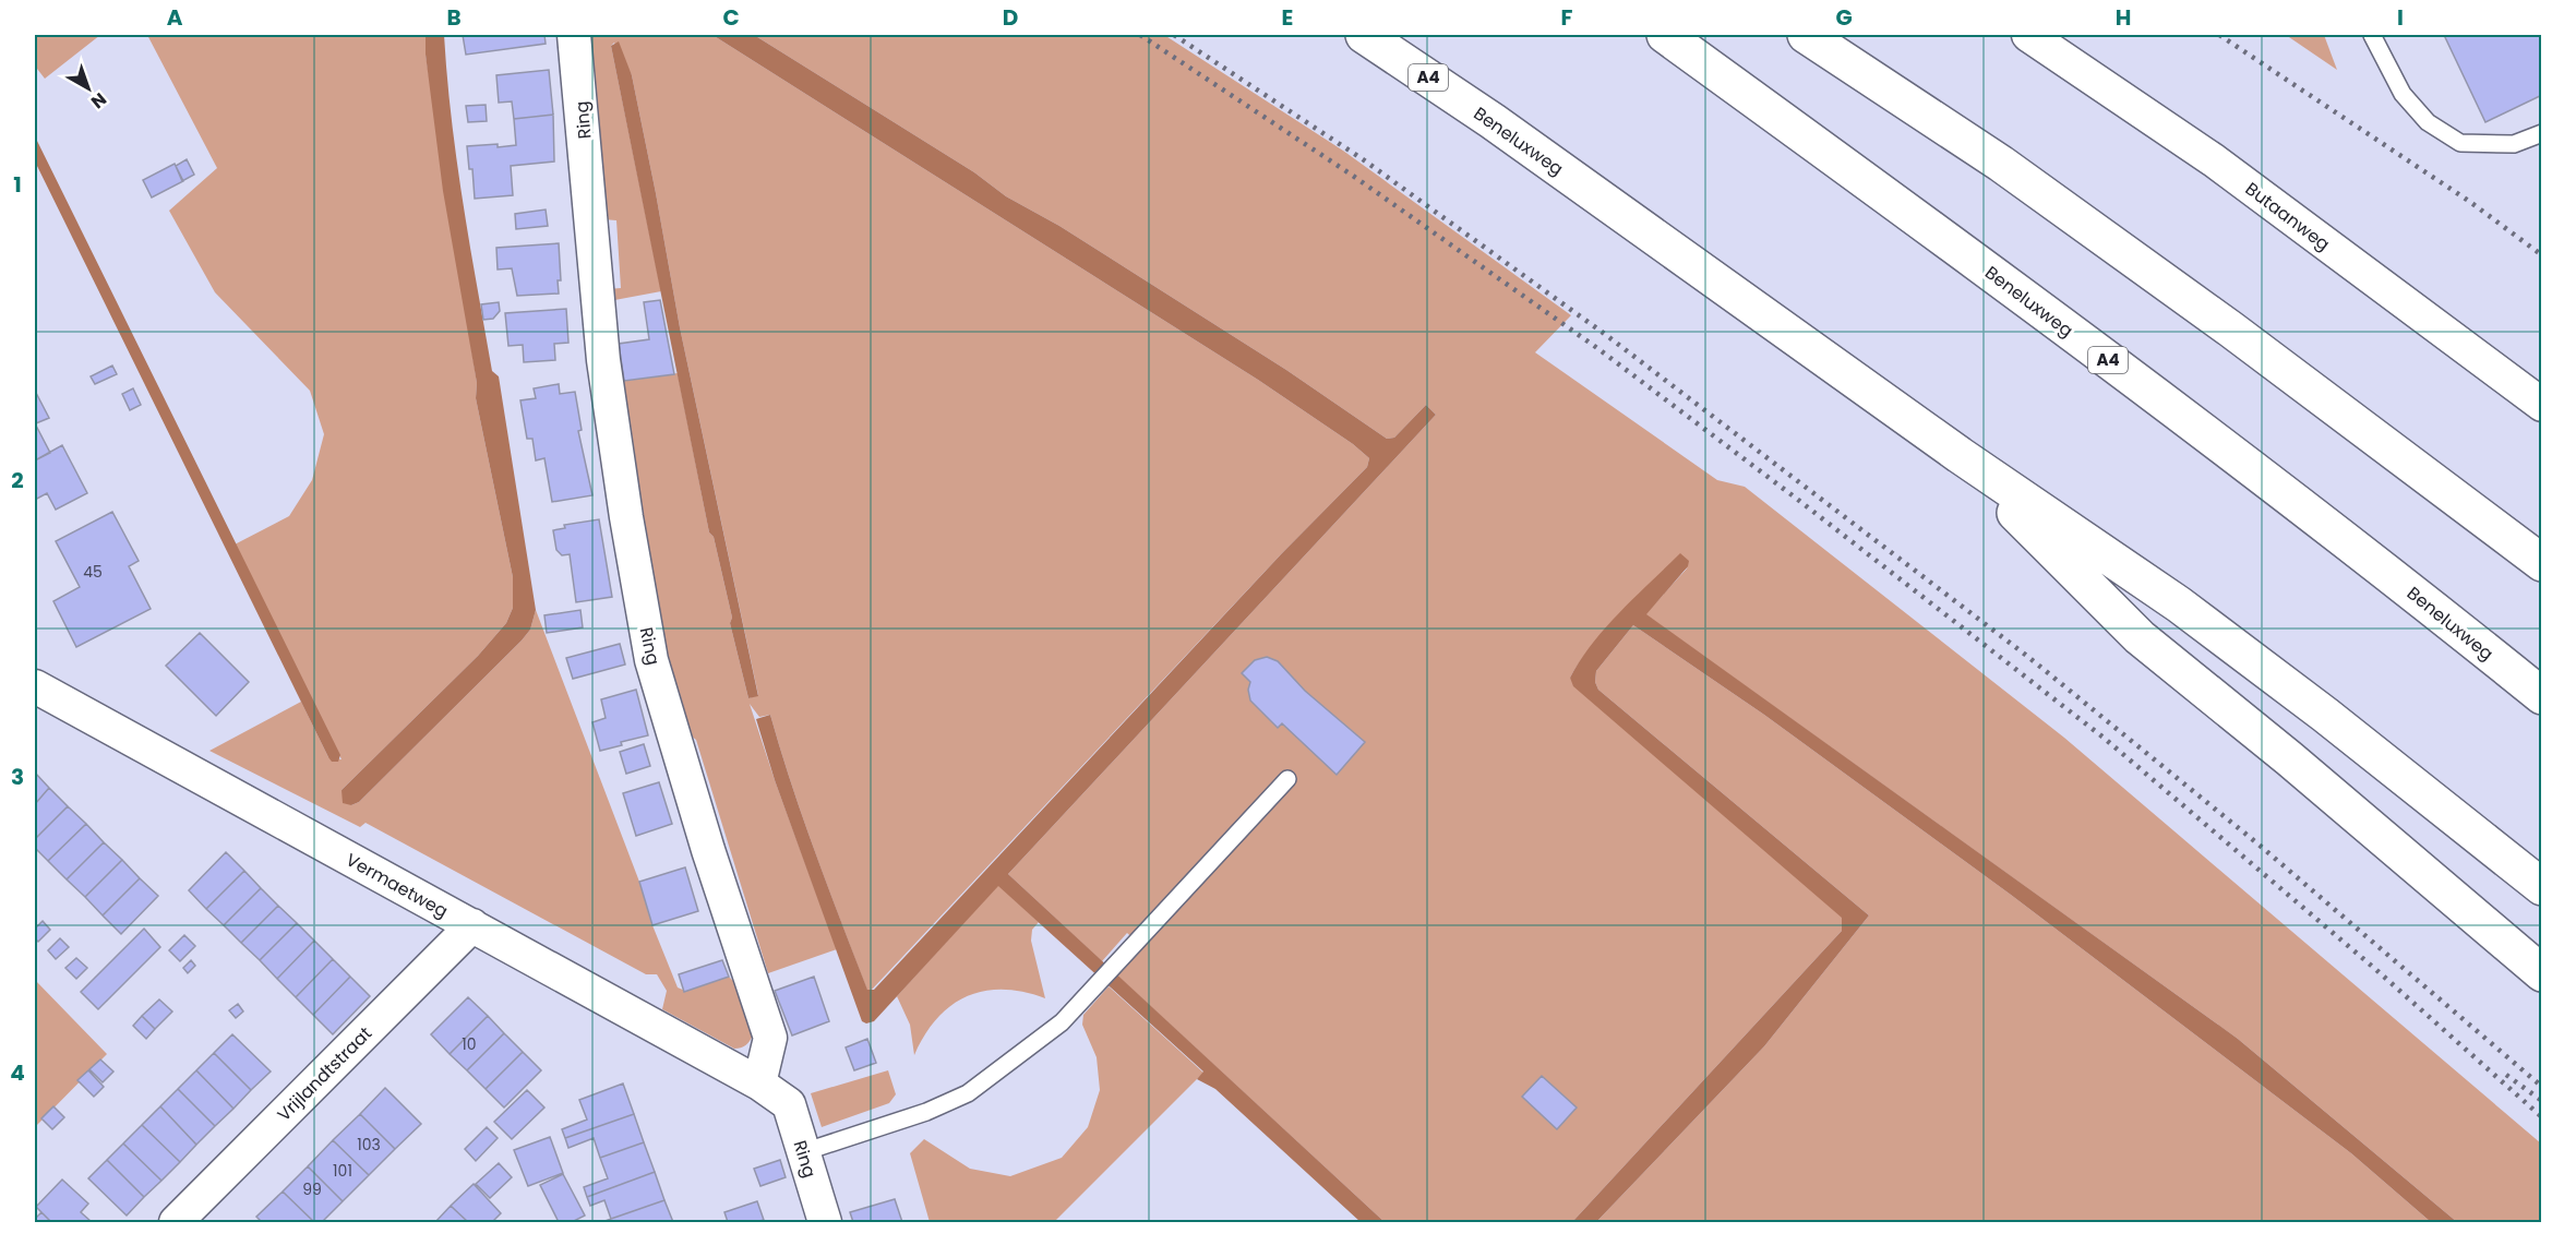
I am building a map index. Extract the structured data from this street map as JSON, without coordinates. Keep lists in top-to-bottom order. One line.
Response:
{"streets":{"highway":["A4","Beneluxweg"],"street":["Ring","Butaanweg","Vermaetweg","Vrijlandtstraat"]},"crossings":[["Ring","Vermaetweg"],["Vermaetweg","Vrijlandtstraat"]],"house_numbers":["45","10","103","101","99"],"north":"bottom right","grid":{"columns":["A","B","C","D","E","F","G","H","I"],"rows":["1","2","3","4"]}}
